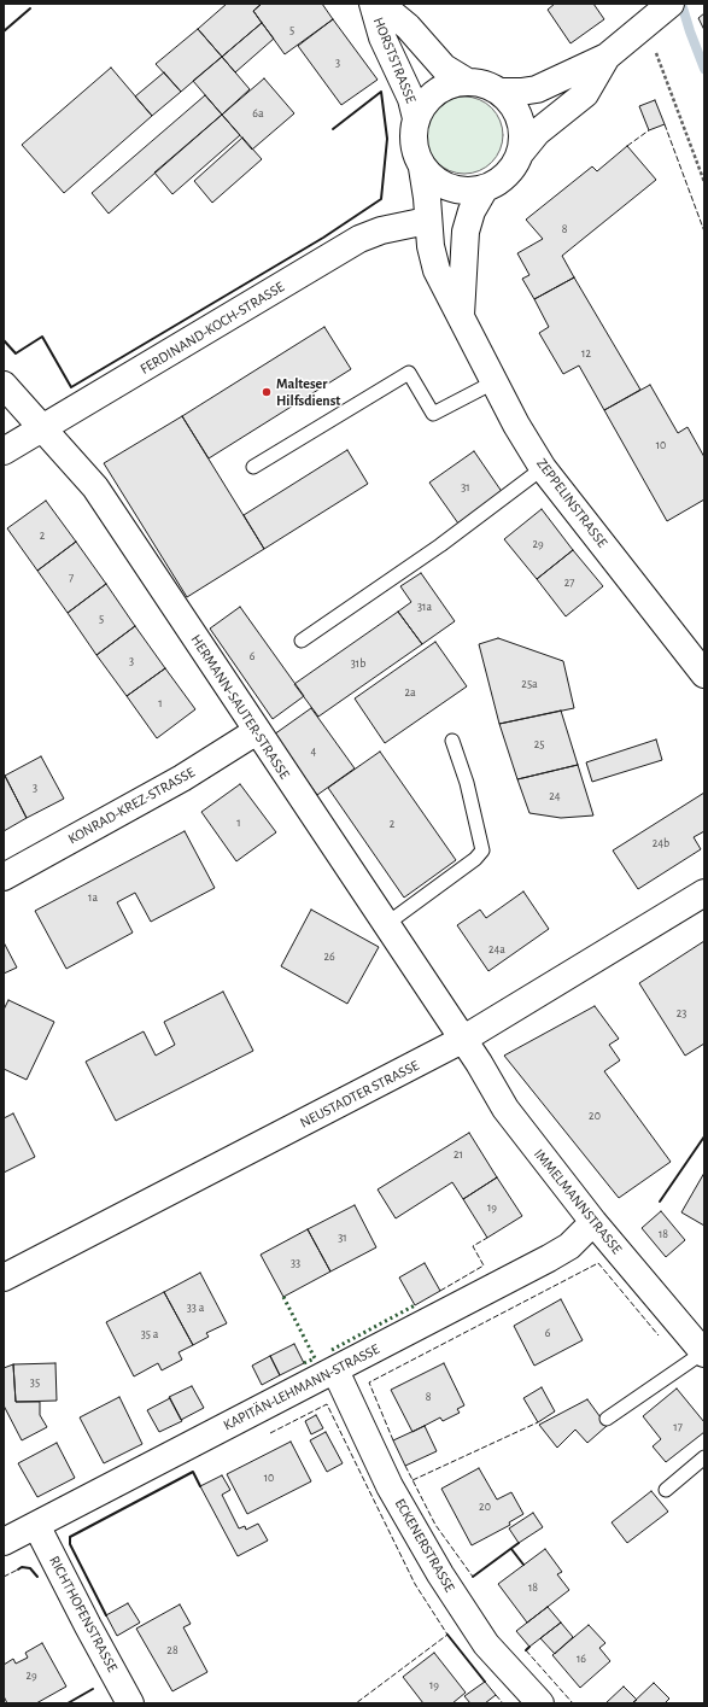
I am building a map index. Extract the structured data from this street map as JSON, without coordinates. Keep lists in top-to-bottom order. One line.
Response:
{"streets":{"street":["HORSTSTRASSE","FERDINAND-KOCH-STRASSE","ZEPPELINSTRASSE","HERMANN-SAUTER-STRASSE","KONRAD-KREZ-STRASSE","NEUSTADTER STRASSE","IMMELMANNSTRASSE","KAPITÄN-LEHMANN-STRASSE","ECKENERSTRASSE","RICHTHOFENSTRASSE"]},"crossings":[["HORSTSTRASSE","ZEPPELINSTRASSE"],["FERDINAND-KOCH-STRASSE","ZEPPELINSTRASSE"],["FERDINAND-KOCH-STRASSE","HERMANN-SAUTER-STRASSE"],["HERMANN-SAUTER-STRASSE","KONRAD-KREZ-STRASSE"],["HERMANN-SAUTER-STRASSE","NEUSTADTER STRASSE"],["HERMANN-SAUTER-STRASSE","IMMELMANNSTRASSE"],["NEUSTADTER STRASSE","IMMELMANNSTRASSE"],["IMMELMANNSTRASSE","KAPITÄN-LEHMANN-STRASSE"],["KAPITÄN-LEHMANN-STRASSE","ECKENERSTRASSE"],["KAPITÄN-LEHMANN-STRASSE","RICHTHOFENSTRASSE"]],"places":["Malteser Hilfsdienst"],"house_numbers":["5","3","6a","8","12","10","31","2","29","7","27","31a","5","6","3","31b","25a","2a","1","25","4","3","24","1","2","24b","1a","24a","26","23","20","21","19","18","31","33","33 a","6","35 a","35","8","17","10","20","18","28","16","29","19"]}
